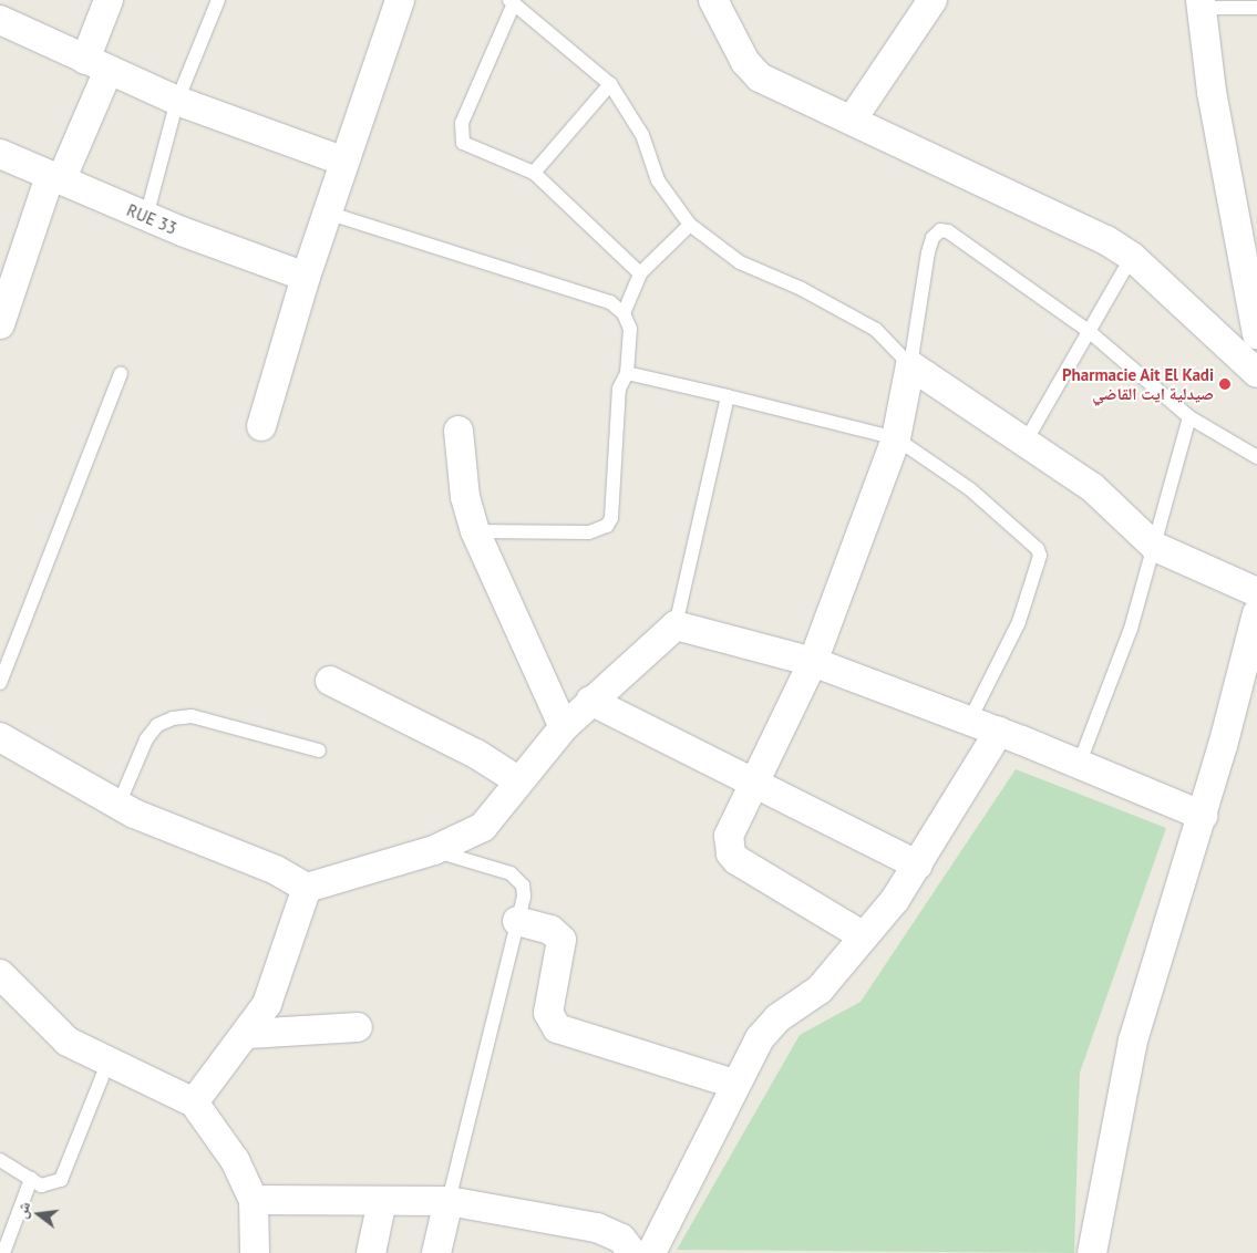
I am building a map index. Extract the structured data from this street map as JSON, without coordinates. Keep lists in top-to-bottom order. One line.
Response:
{"streets":{"street":["RUE 33"]},"places":["Pharmacie Ait El Kadi صيدلية ايت القاضي"],"north":"left"}
